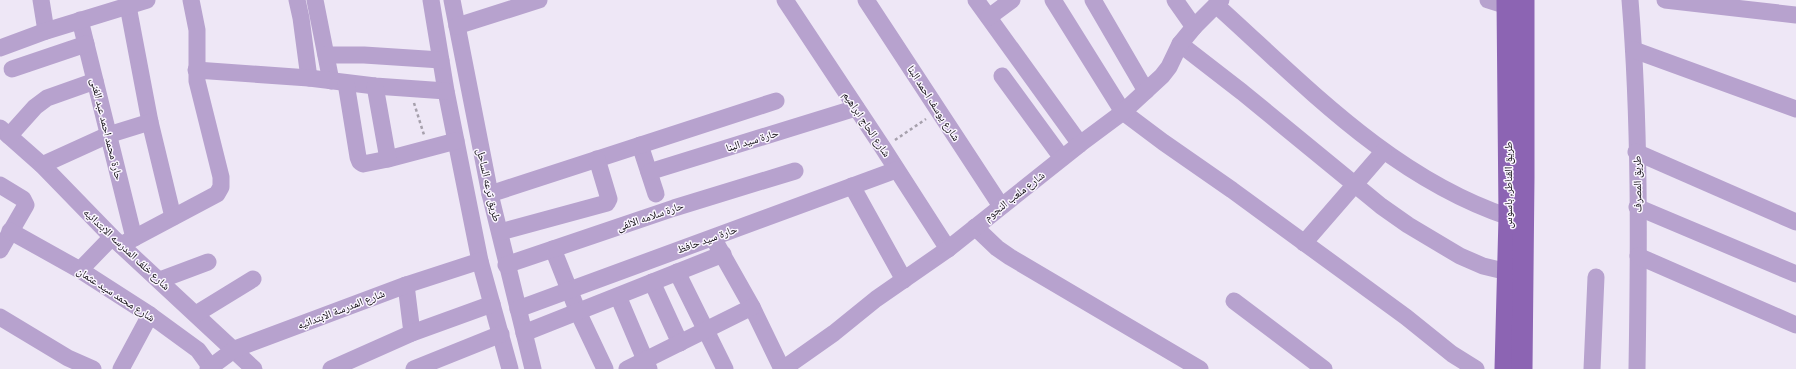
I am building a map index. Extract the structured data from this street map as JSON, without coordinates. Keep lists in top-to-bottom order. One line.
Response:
{"streets":{"main road":["طريق القناطر, باسوس"],"street":["شارع يوسف احمد البنا","شارع الحاج ابراهيم","حارة محمد احمد عبد الغنى","حارة سيد البنا","طريق المصرف","طريق ترعه الساحل","شارع ملعب النجوم","حارة سلامه الالفى","حارة سيد حافظ","شارع خلف المدرسه الابتدائيه","شارع محمد سيد عثمان","شارع المدرسة الابتدائيه"]},"crossings":[["شارع يوسف احمد البنا","شارع ملعب النجوم"],["شارع الحاج ابراهيم","حارة سيد البنا"],["شارع الحاج ابراهيم","شارع ملعب النجوم"],["شارع الحاج ابراهيم","حارة سيد حافظ"],["حارة محمد احمد عبد الغنى","شارع خلف المدرسه الابتدائيه"],["طريق ترعه الساحل","حارة سلامه الالفى"],["طريق ترعه الساحل","حارة سيد حافظ"],["طريق ترعه الساحل","شارع المدرسة الابتدائيه"],["شارع خلف المدرسه الابتدائيه","شارع المدرسة الابتدائيه"],["شارع محمد سيد عثمان","شارع المدرسة الابتدائيه"]]}
